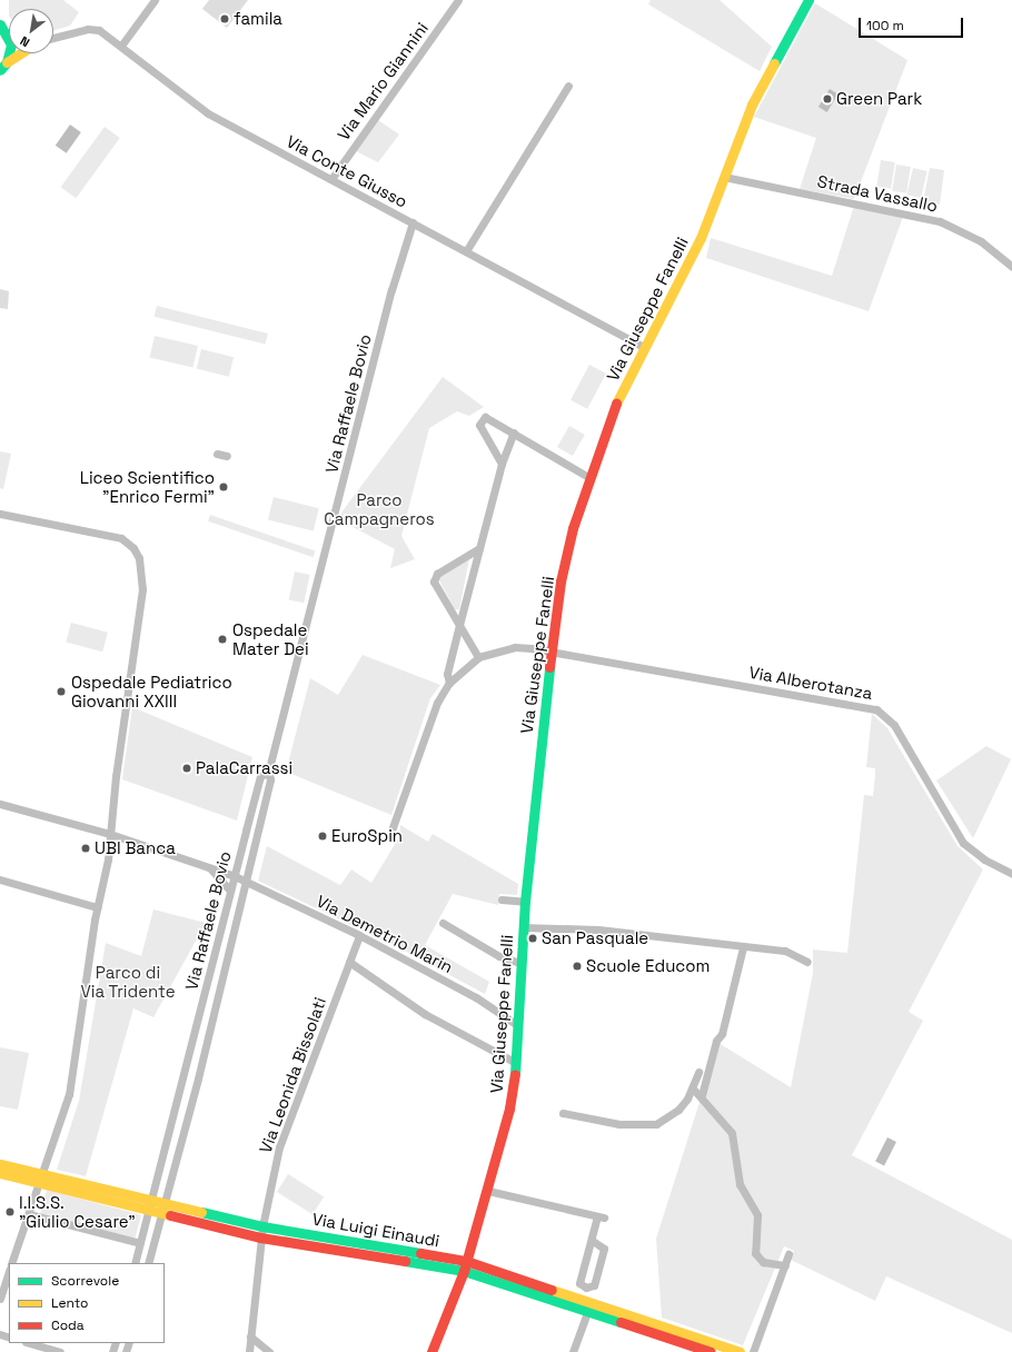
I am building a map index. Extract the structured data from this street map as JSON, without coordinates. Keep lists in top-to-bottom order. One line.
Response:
{"streets":{"main road":["Via Giuseppe Fanelli","Via Luigi Einaudi"],"street":["Via Mario Giannini","Via Conte Giusso","Strada Vassallo","Via Raffaele Bovio","Via Alberotanza","Via Demetrio Marin","Via Leonida Bissolati"]},"crossings":[["Via Mario Giannini","Via Conte Giusso"],["Via Conte Giusso","Via Giuseppe Fanelli"],["Via Conte Giusso","Via Raffaele Bovio"],["Strada Vassallo","Via Giuseppe Fanelli"],["Via Giuseppe Fanelli","Via Alberotanza"],["Via Giuseppe Fanelli","Via Demetrio Marin"],["Via Giuseppe Fanelli","Via Luigi Einaudi"],["Via Raffaele Bovio","Via Demetrio Marin"],["Via Raffaele Bovio","Via Luigi Einaudi"],["Via Demetrio Marin","Via Leonida Bissolati"],["Via Leonida Bissolati","Via Luigi Einaudi"]],"parks":["Parco Campagneros","Parco di Via Tridente"],"places":["famila","Green Park","Liceo Scientifico \"Enrico Fermi\"","Ospedale Mater Dei","Ospedale Pediatrico Giovanni XXIII","PalaCarrassi","EuroSpin","UBI Banca","San Pasquale","Scuole Educom","I.I.S.S. \"Giulio Cesare\""],"legend":["Scorrevole","Lento","Coda"],"scale_bar":"100 m","north":"bottom left"}
